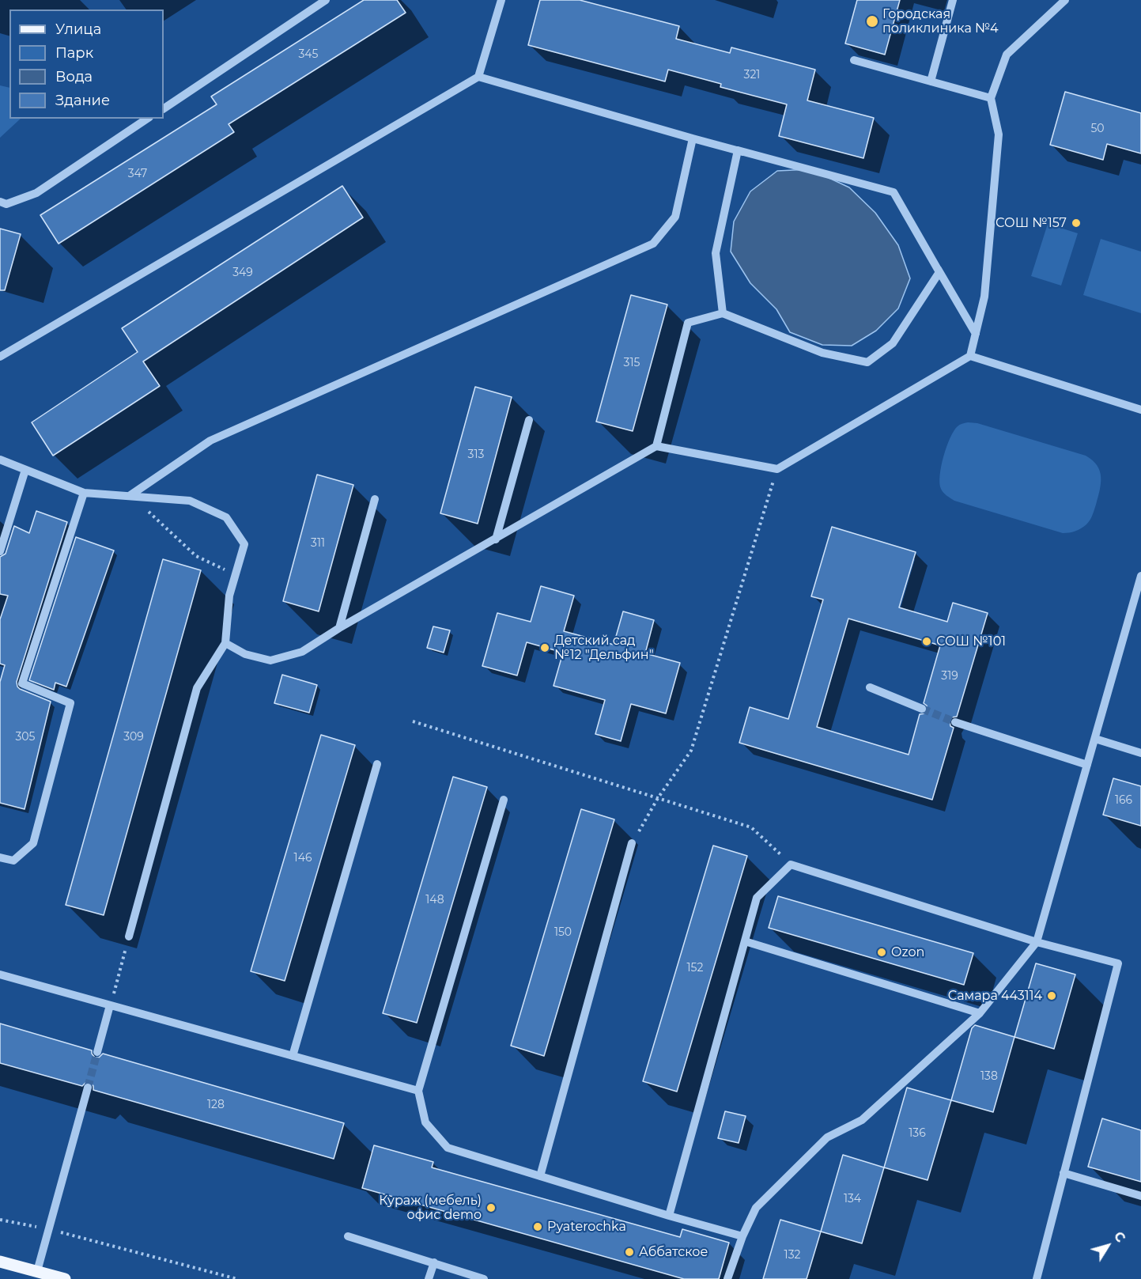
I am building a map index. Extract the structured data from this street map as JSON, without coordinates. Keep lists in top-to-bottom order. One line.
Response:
{"places":["Городская поликлиника №4","СОШ №157","СОШ №101","Детский сад №12 \"Дельфин\"","Ozon","Самара 443114","Кураж (мебель) офис demo","Pyaterochka","Аббатское"],"house_numbers":["345","321","50","347","349","315","313","311","319","305","309","166","146","148","150","152","138","128","136","134","132"],"legend":["Улица","Парк","Вода","Здание"],"north":"top right"}
